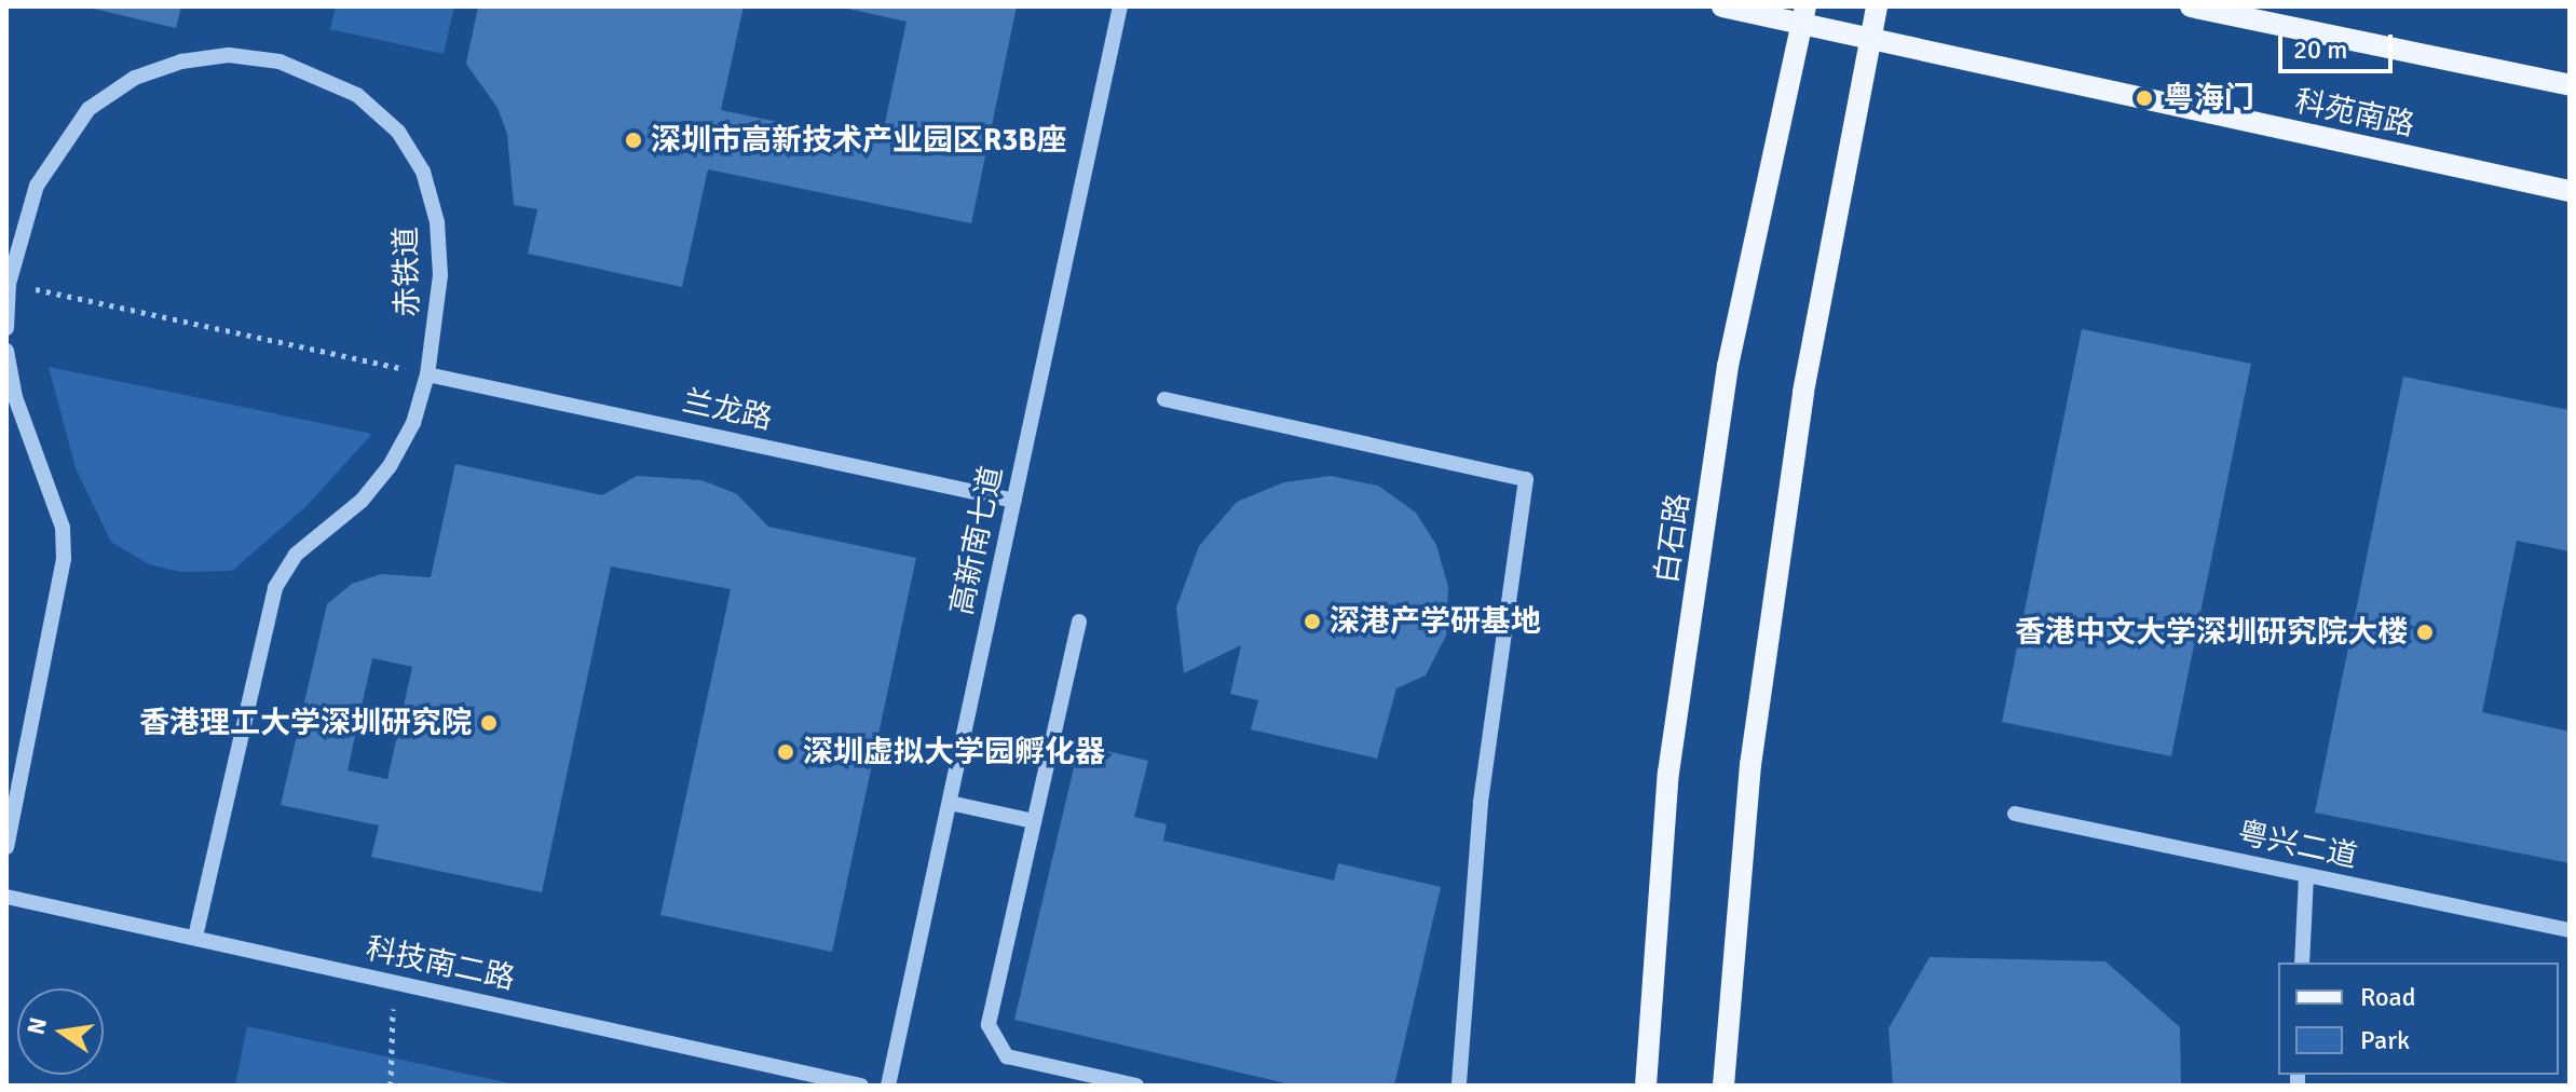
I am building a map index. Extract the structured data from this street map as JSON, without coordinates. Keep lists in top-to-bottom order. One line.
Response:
{"streets":{"main road":["科苑南路","白石路"],"street":["赤铁道","兰龙路","高新南七道","粤兴二道","科技南二路"]},"crossings":[["科苑南路","白石路"],["赤铁道","兰龙路"],["赤铁道","科技南二路"],["兰龙路","高新南七道"]],"places":["粤海门","深圳市高新技术产业园区R3B座","深港产学研基地","香港中文大学深圳研究院大楼","香港理工大学深圳研究院","深圳虚拟大学园孵化器"],"legend":["Road","Park"],"scale_bar":"20 m","north":"left"}
